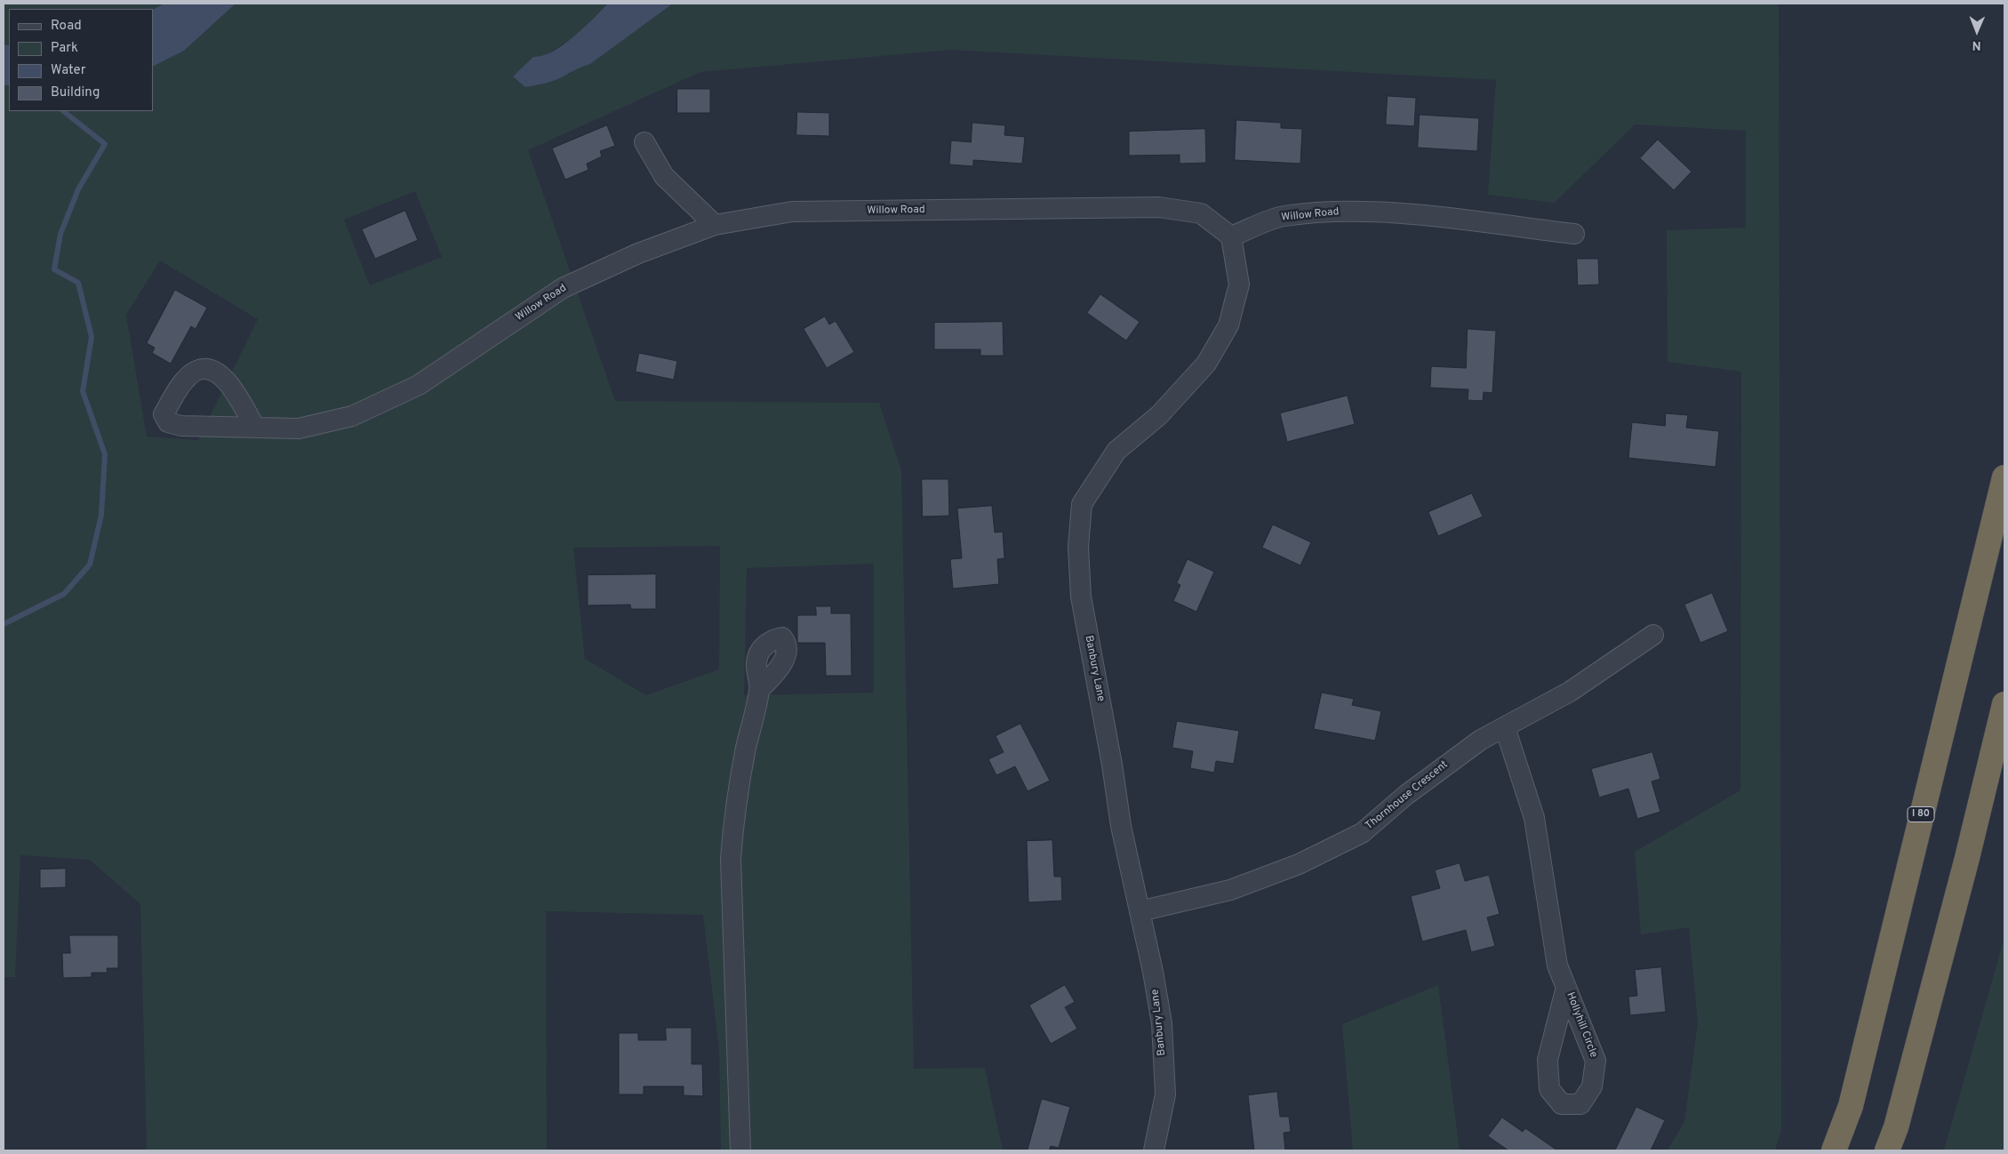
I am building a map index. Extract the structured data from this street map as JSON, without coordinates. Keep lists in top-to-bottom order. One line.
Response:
{"streets":{"highway":["I 80"],"street":["Willow Road","Banbury Lane","Thornhouse Crescent","Hollyhill Circle"]},"crossings":[["Willow Road","Banbury Lane"],["Banbury Lane","Thornhouse Crescent"],["Thornhouse Crescent","Hollyhill Circle"]],"legend":["Road","Park","Water","Building"],"north":"bottom"}
